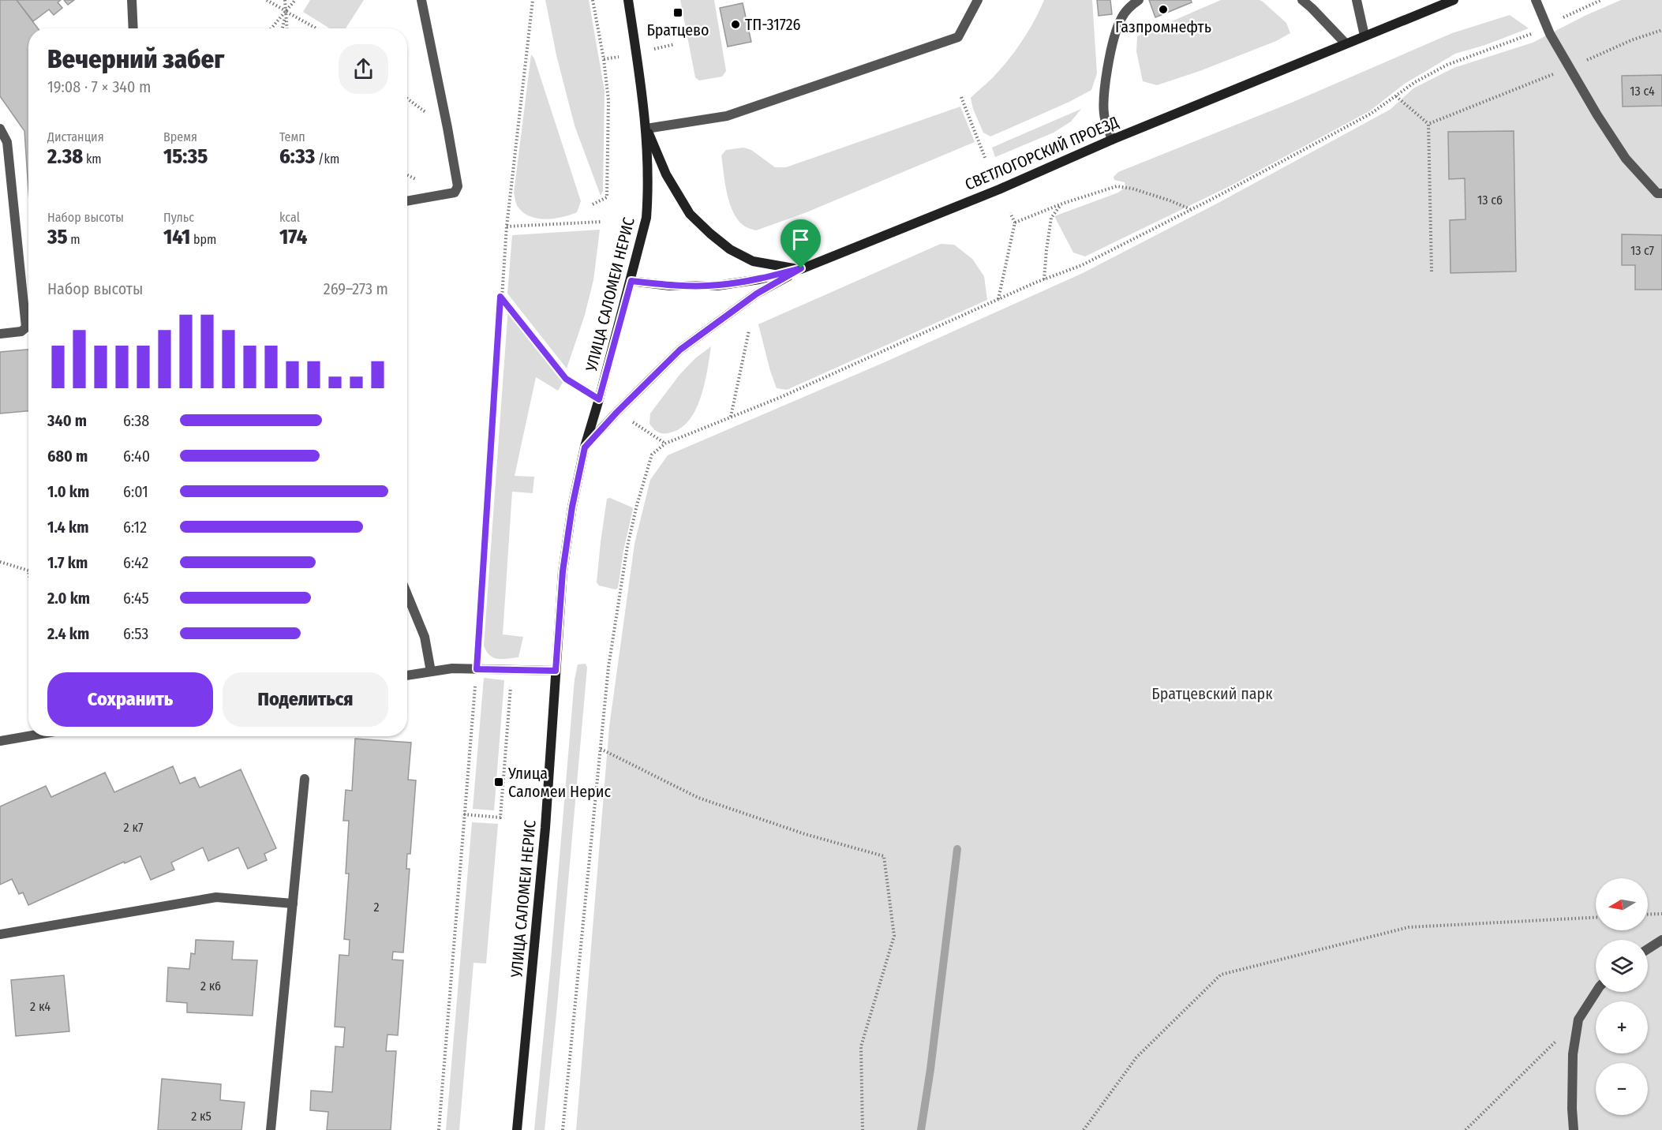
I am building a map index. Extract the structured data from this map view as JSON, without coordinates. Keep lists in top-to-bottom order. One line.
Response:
{"streets":{"main road":["СВЕТЛОГОРСКИЙ ПРОЕЗД","УЛИЦА САЛОМЕИ НЕРИС"]},"crossings":[["СВЕТЛОГОРСКИЙ ПРОЕЗД","УЛИЦА САЛОМЕИ НЕРИС"]],"parks":["Братцевский парк"],"places":{"other":["Газпромнефть","ТП-31726"],"transit":["Братцево","Улица Саломеи Нерис"]},"house_numbers":["13 с4","13 с6","13 с7","2 к7","2","2 к6","2 к4","2 к5"],"north":"left","page":{"heading":["Вечерний забег","19:08 · 7 × 340 m"],"stats":[["Дистанция","2.38 km"],["Время","15:35"],["Темп","6:33 /km"],["Набор высоты","35 m"],["Пульс","141 bpm"],["kcal","174"]],"chart":["Набор высоты","269–273 m"],"list":[{"name":"340 m","note":"6:38"},{"name":"680 m","note":"6:40"},{"name":"1.0 km","note":"6:01"},{"name":"1.4 km","note":"6:12"},{"name":"1.7 km","note":"6:42"},{"name":"2.0 km","note":"6:45"},{"name":"2.4 km","note":"6:53"}],"buttons":["Сохранить","Поделиться"],"map_buttons":["+","−"]}}
